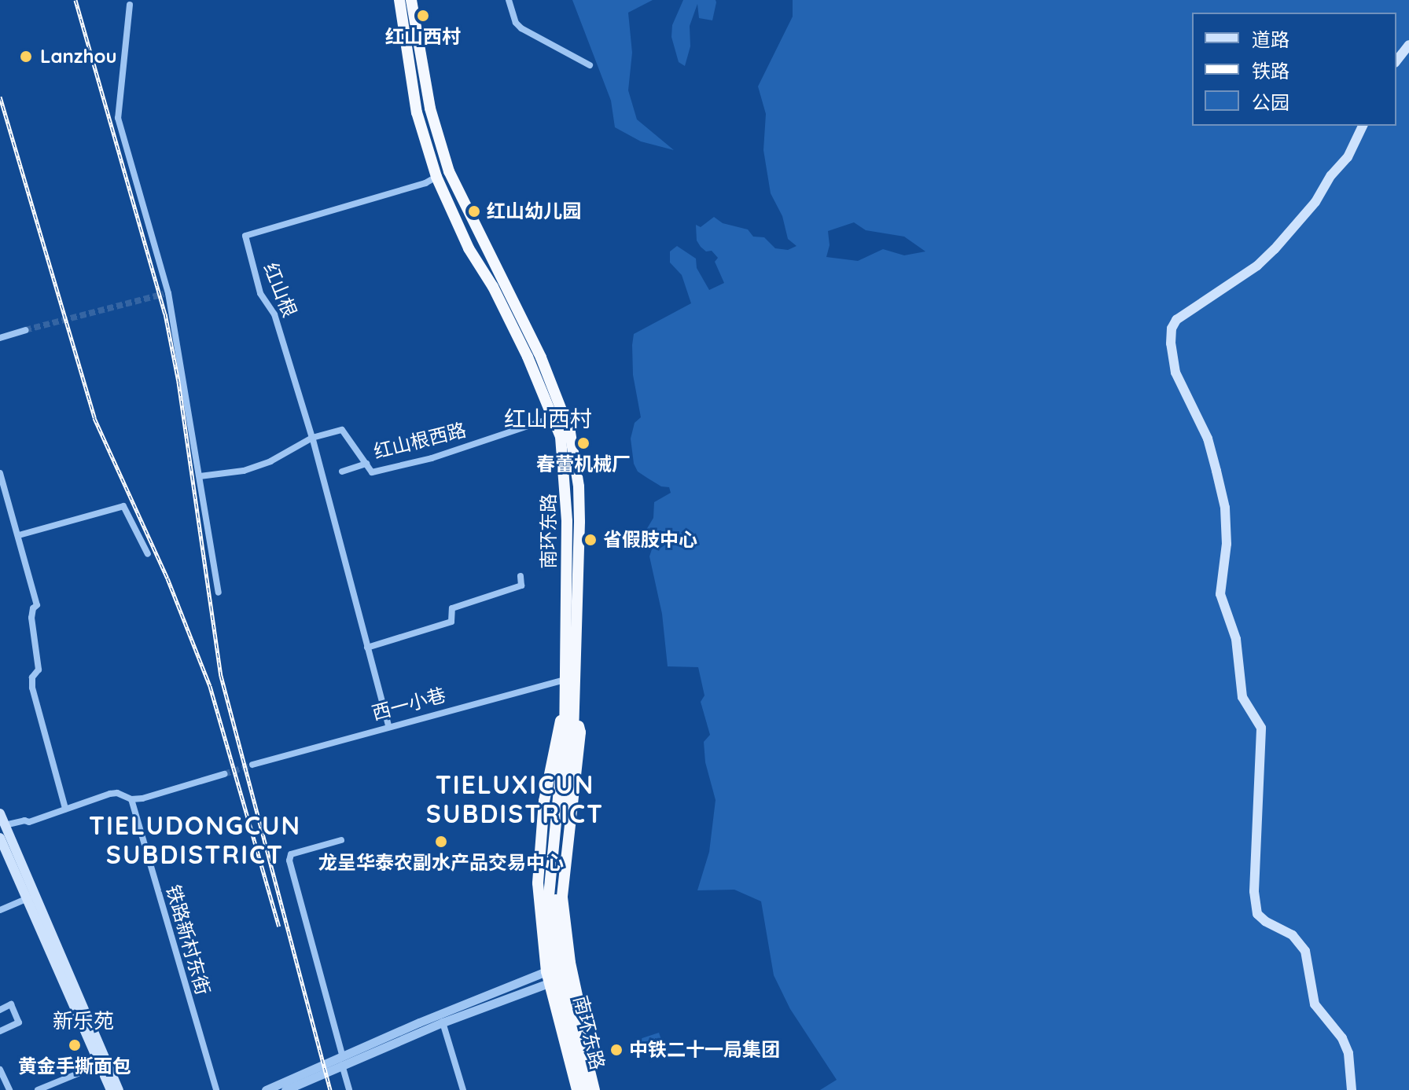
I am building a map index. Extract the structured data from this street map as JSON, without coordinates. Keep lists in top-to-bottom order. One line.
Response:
{"streets":{"highway":["南环东路"],"street":["红山根","红山根西路","西一小巷","铁路新村东街"]},"crossings":[["红山根","红山根西路"],["红山根","南环东路"],["红山根西路","南环东路"],["南环东路","西一小巷"]],"districts":["红山西村","TIELUXICUN SUBDISTRICT","TIELUDONGCUN SUBDISTRICT","新乐苑"],"places":["红山西村","Lanzhou","红山幼儿园","春蕾机械厂","省假肢中心","龙呈华泰农副水产品交易中心","黄金手撕面包","中铁二十一局集团"],"legend":["道路","铁路","公园"]}
